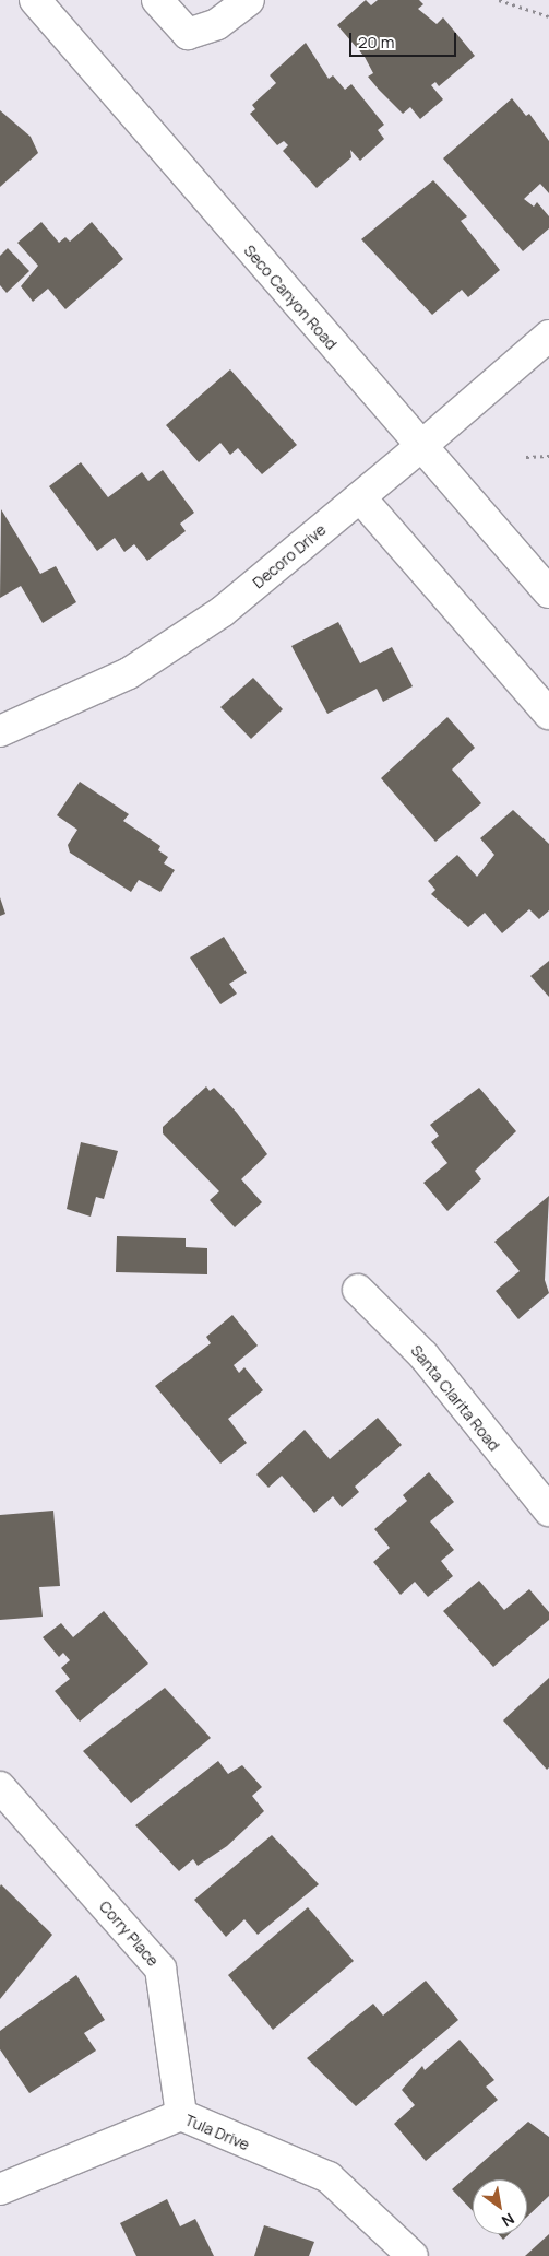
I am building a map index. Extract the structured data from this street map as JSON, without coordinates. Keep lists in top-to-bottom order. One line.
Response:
{"streets":{"street":["Seco Canyon Road","Decoro Drive","Santa Clarita Road","Corry Place","Tula Drive"]},"crossings":[["Seco Canyon Road","Decoro Drive"],["Corry Place","Tula Drive"]],"scale_bar":"20 m","north":"bottom right"}
